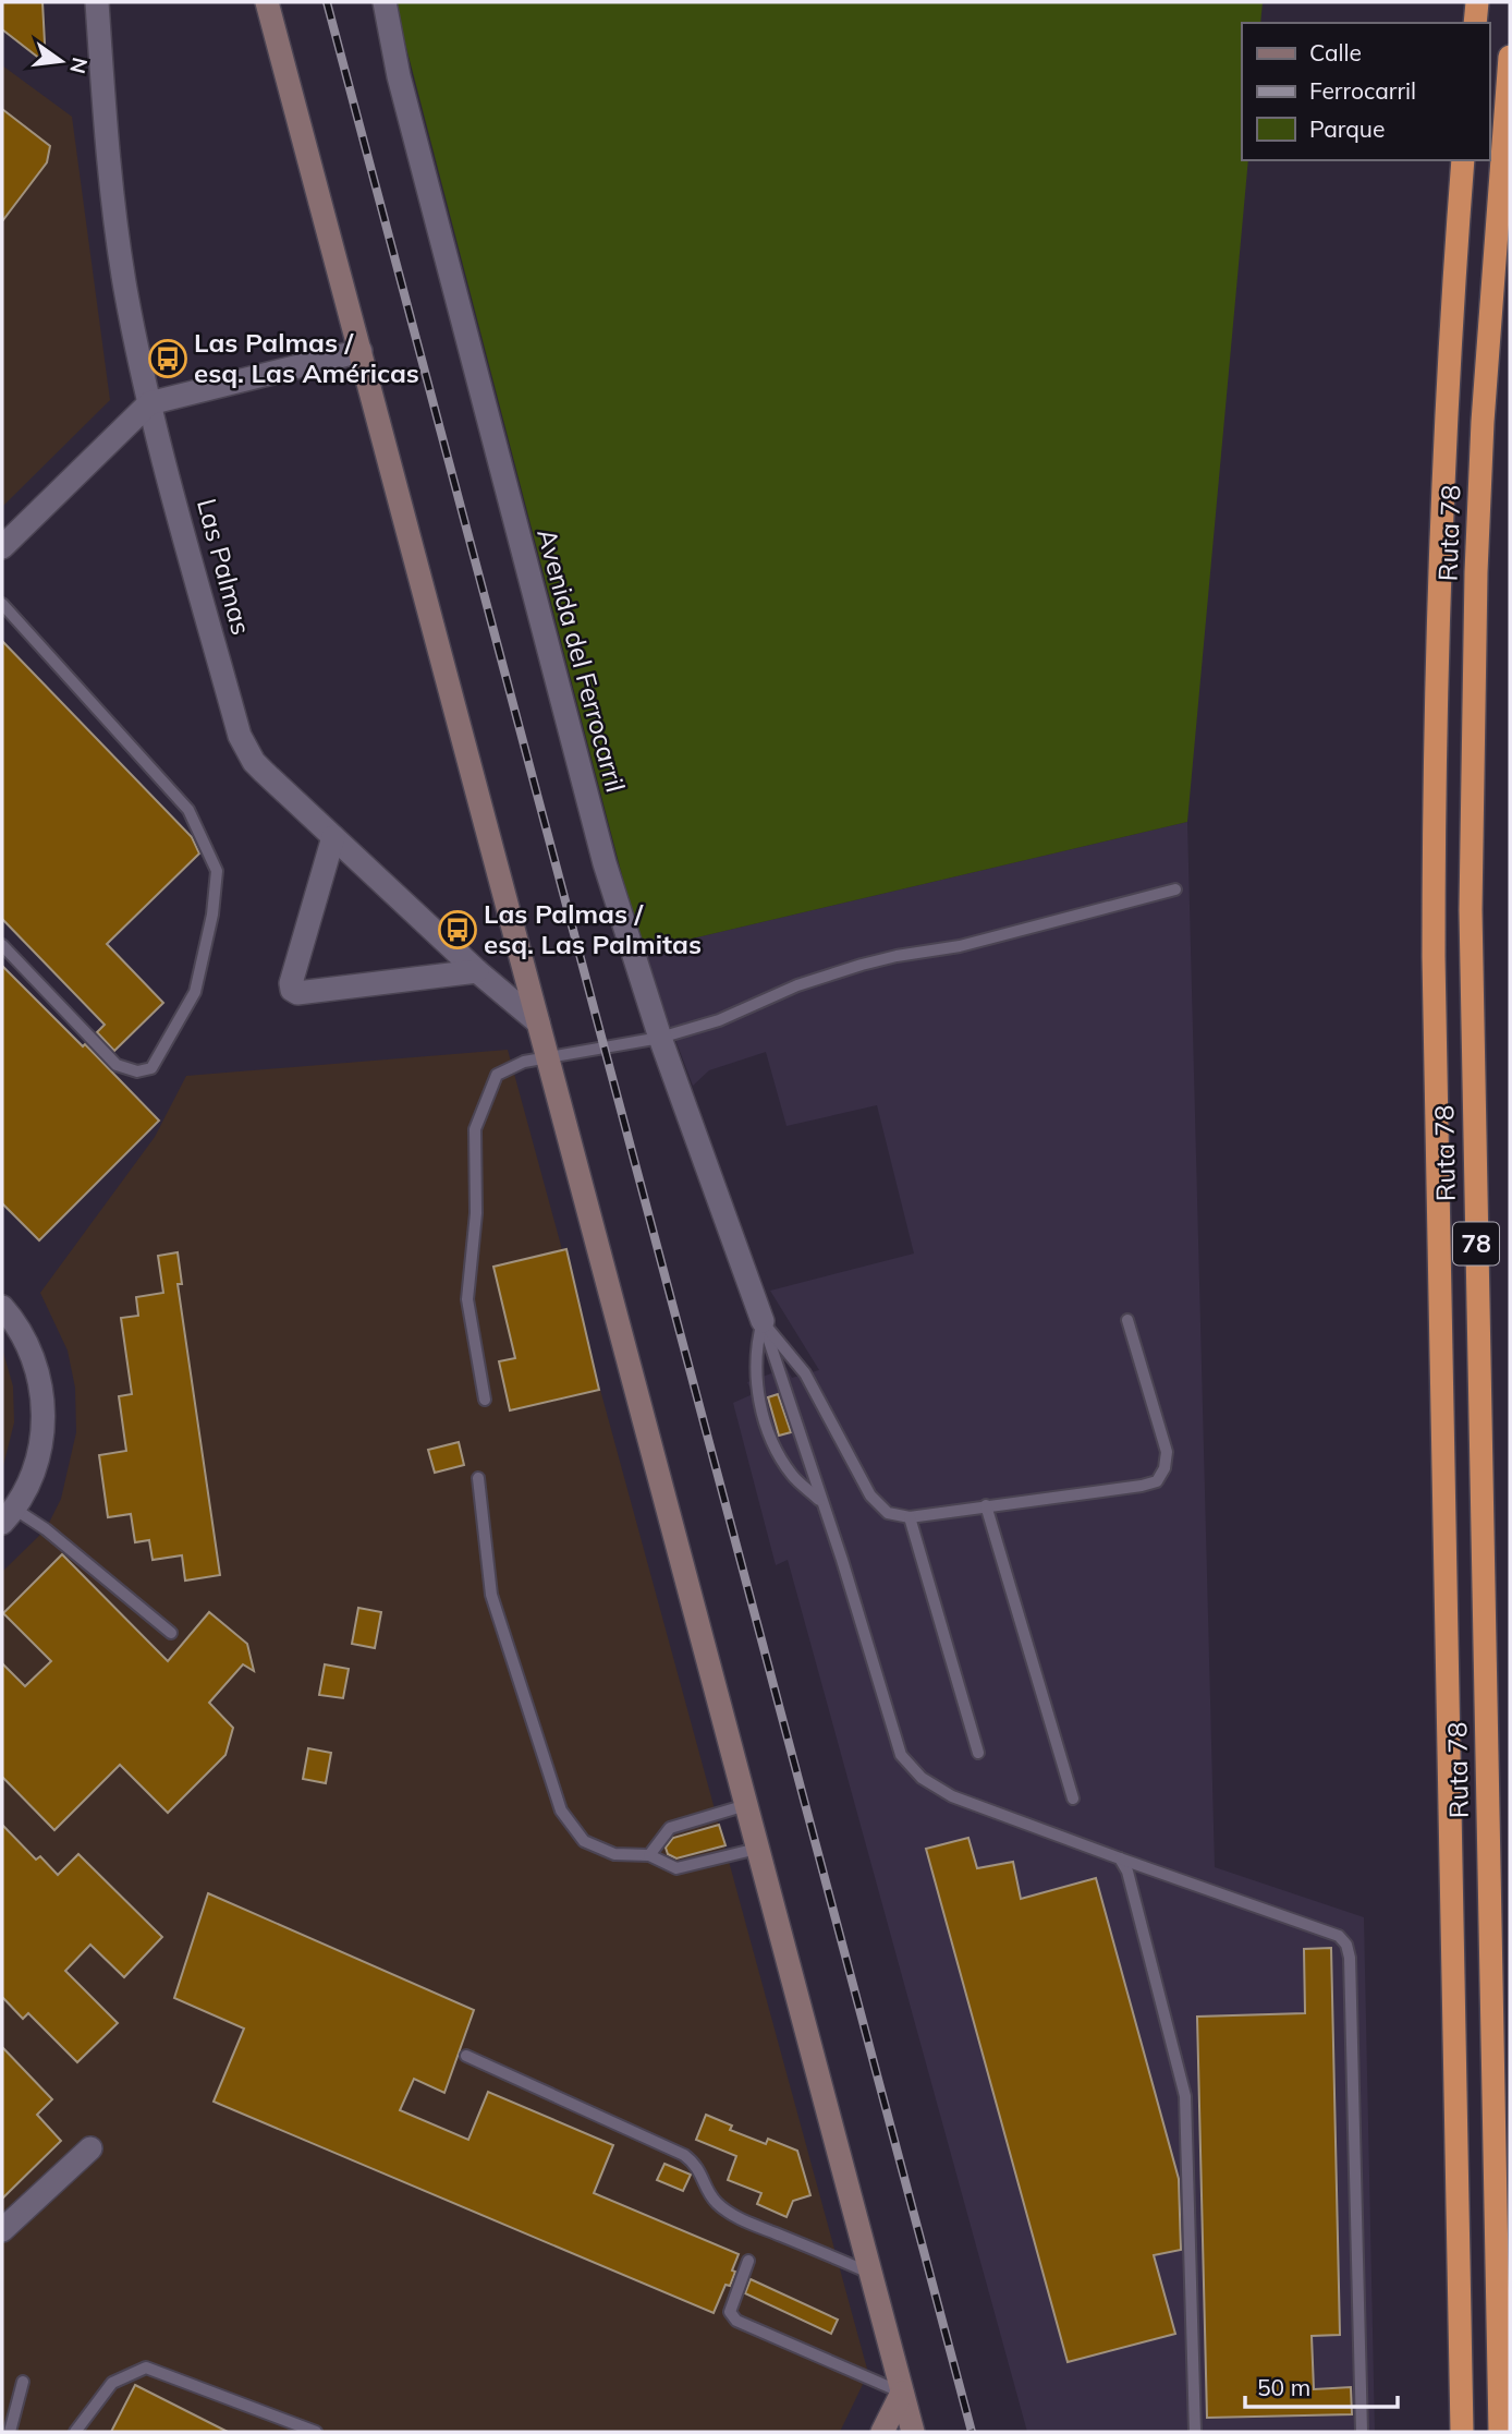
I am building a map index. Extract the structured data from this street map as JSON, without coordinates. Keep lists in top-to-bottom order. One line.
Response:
{"streets":{"highway":["Ruta 78","78"],"street":["Las Palmas","Avenida del Ferrocarril"]},"places":{"bus stop":["Las Palmas / esq. Las Américas","Las Palmas / esq. Las Palmitas"]},"legend":["Calle","Ferrocarril","Parque"],"scale_bar":"50 m","north":"right"}
